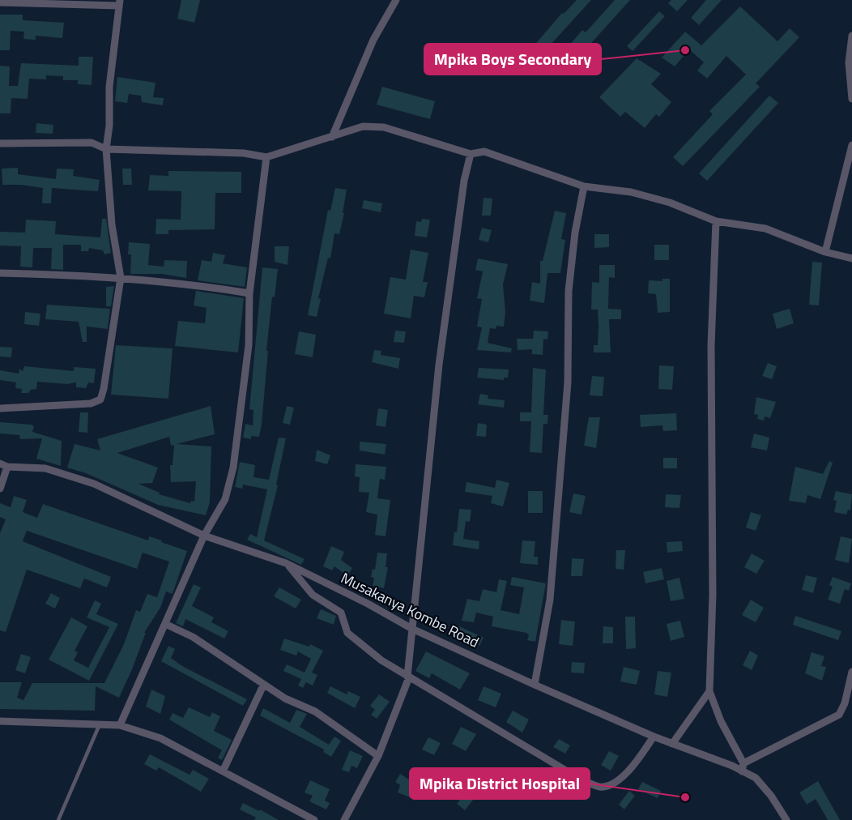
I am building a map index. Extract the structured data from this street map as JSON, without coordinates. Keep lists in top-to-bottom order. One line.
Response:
{"streets":{"street":["Musakanya Kombe Road"]},"places":["Mpika Boys Secondary","Mpika District Hospital"]}
